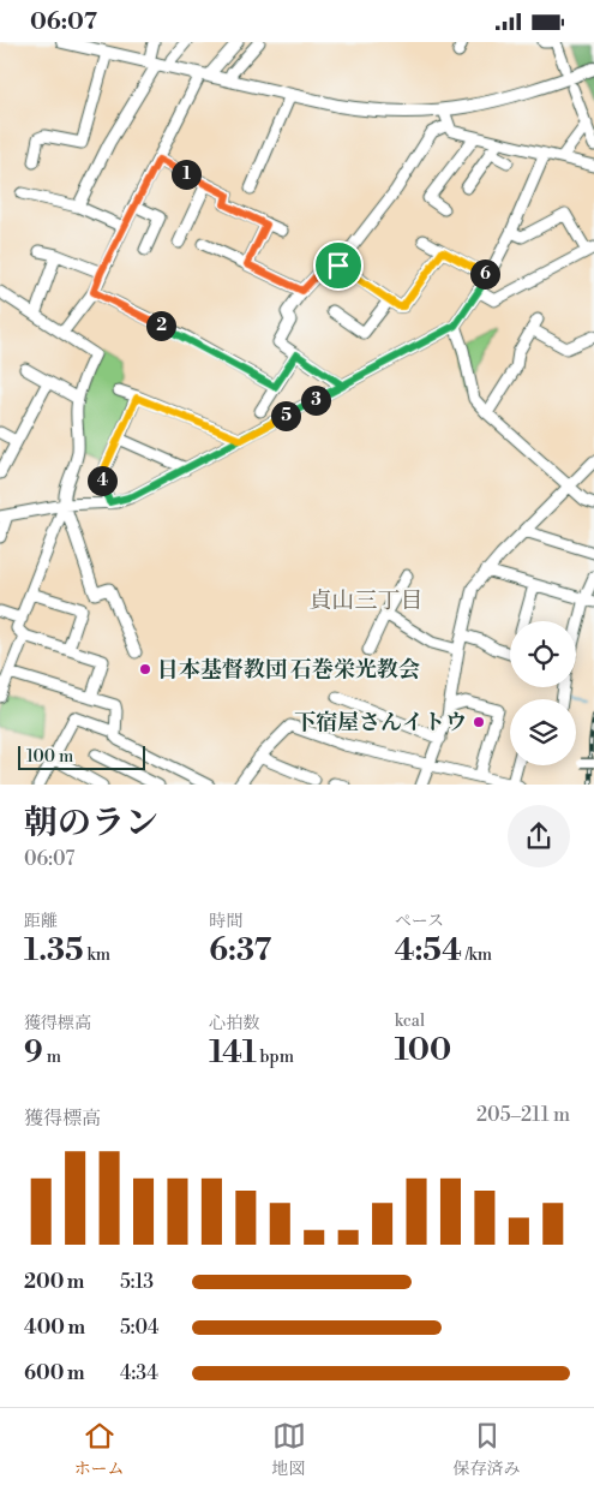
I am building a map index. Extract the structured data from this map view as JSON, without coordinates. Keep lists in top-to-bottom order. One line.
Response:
{"districts":["貞山三丁目"],"places":["日本基督教団 石巻栄光教会","下宿屋さんイトウ"],"scale_bar":"100 m","page":{"status":"06:07","pins":["1","6","2","3","5","4"],"scale":"100 m","heading":["朝のラン","06:07"],"stats":[["距離","1.35 km"],["時間","6:37"],["ペース","4:54 /km"],["獲得標高","9 m"],["心拍数","141 bpm"],["kcal","100"]],"chart":["獲得標高","205–211 m"],"list":[{"name":"200 m","note":"5:13"},{"name":"400 m","note":"5:04"},{"name":"600 m","note":"4:34"}],"tabs":["ホーム","地図","保存済み"]}}
